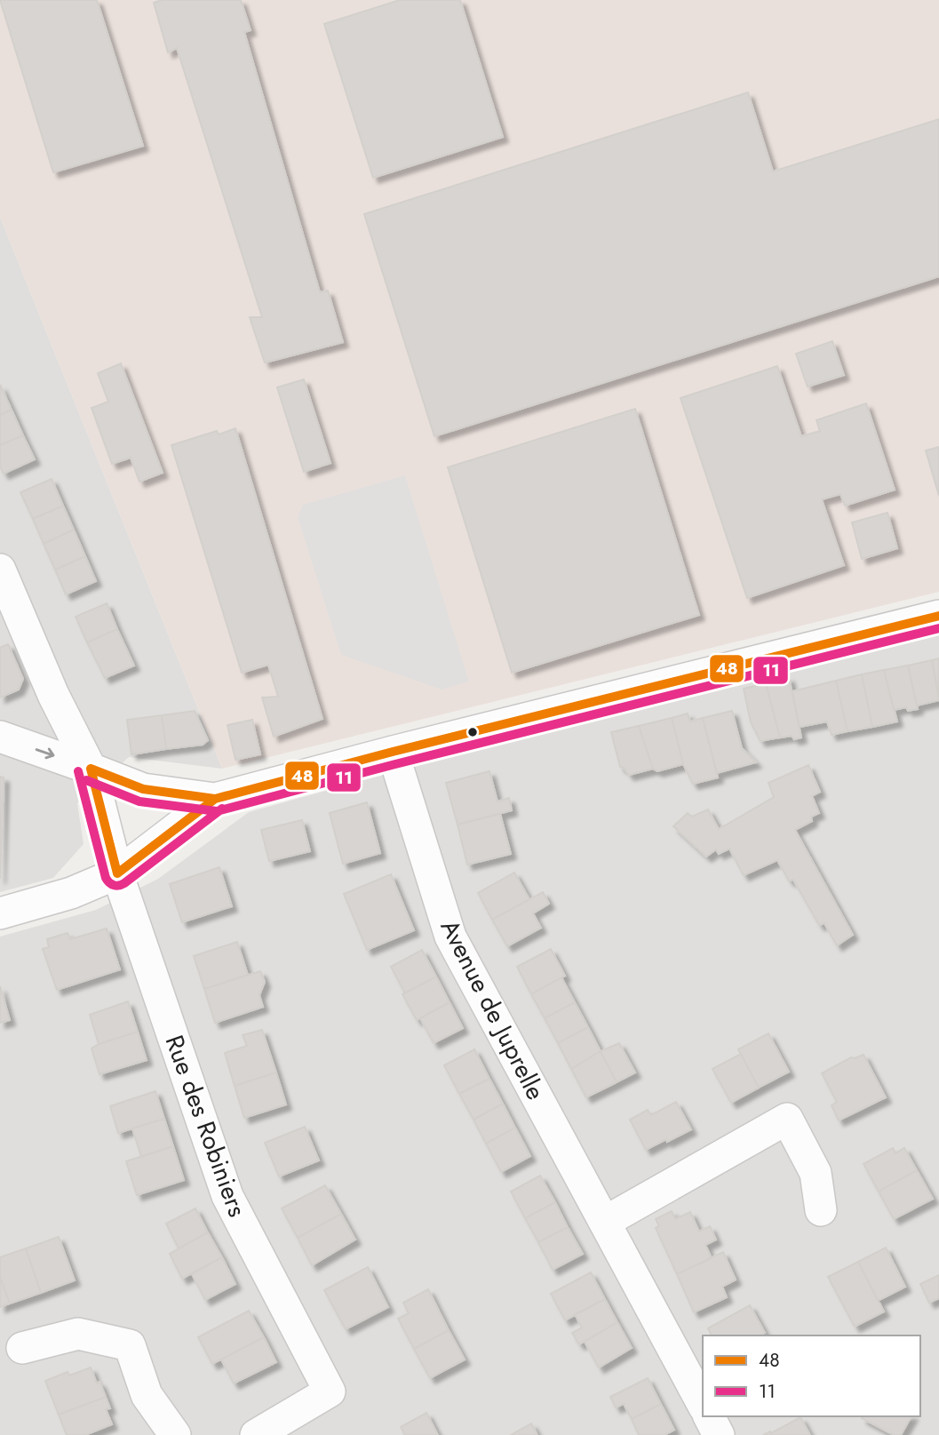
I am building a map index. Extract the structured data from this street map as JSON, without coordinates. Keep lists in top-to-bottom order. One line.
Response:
{"streets":{"street":["Avenue de Juprelle","Rue des Robiniers"]},"lines":["transit line 48","transit line 11"],"legend":["48","11"]}
